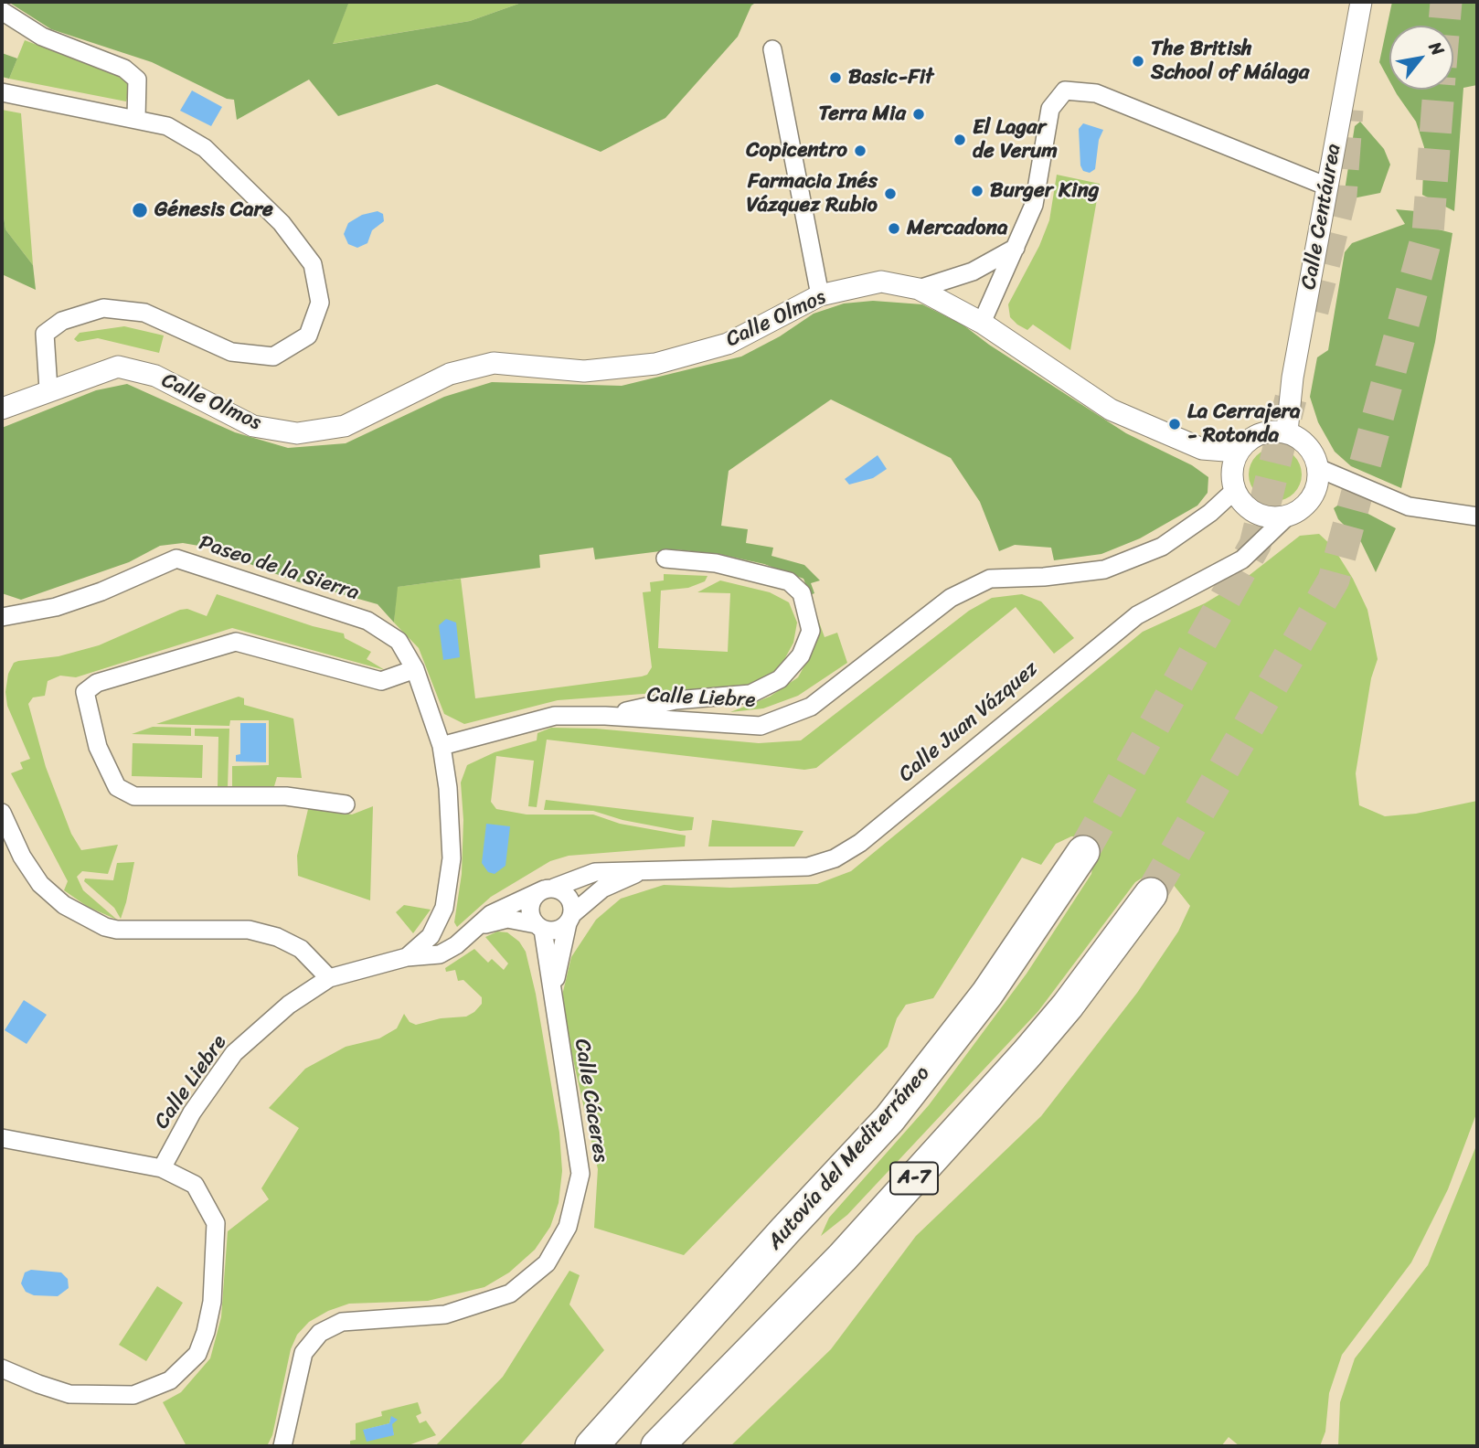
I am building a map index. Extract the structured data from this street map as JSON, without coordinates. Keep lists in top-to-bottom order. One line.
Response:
{"streets":{"highway":["Autovía del Mediterráneo","A-7"],"street":["Calle Centáurea","Calle Olmos","Paseo de la Sierra","Calle Liebre","Calle Juan Vázquez","Calle Cáceres"]},"crossings":[["Calle Centáurea","Calle Olmos"],["Calle Centáurea","Calle Liebre"],["Calle Centáurea","Calle Juan Vázquez"],["Calle Olmos","Calle Liebre"],["Calle Olmos","Calle Juan Vázquez"],["Paseo de la Sierra","Calle Liebre"],["Calle Liebre","Calle Juan Vázquez"],["Calle Liebre","Calle Cáceres"],["Calle Juan Vázquez","Calle Cáceres"]],"places":["The British School of Málaga","Basic-Fit","Terra Mia","El Lagar de Verum","Copicentro","Burger King","Farmacia Inés Vázquez Rubio","Génesis Care","Mercadona","La Cerrajera - Rotonda"],"north":"top right"}
